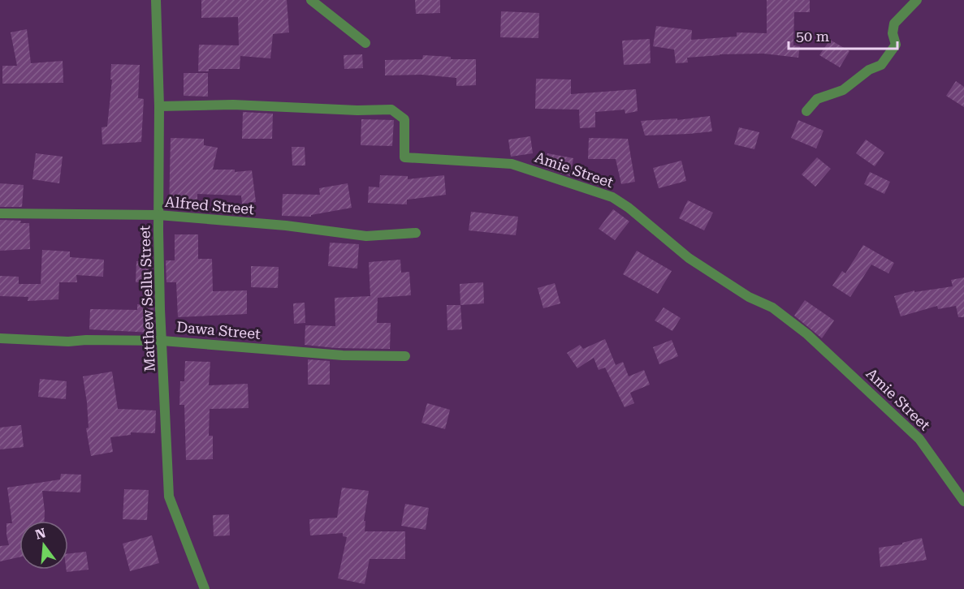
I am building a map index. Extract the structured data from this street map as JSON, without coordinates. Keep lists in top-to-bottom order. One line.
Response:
{"streets":{"street":["Amie Street","Alfred Street","Matthew Sellu Street","Dawa Street"]},"crossings":[["Amie Street","Matthew Sellu Street"],["Alfred Street","Matthew Sellu Street"],["Matthew Sellu Street","Dawa Street"]],"scale_bar":"50 m","north":"top"}
